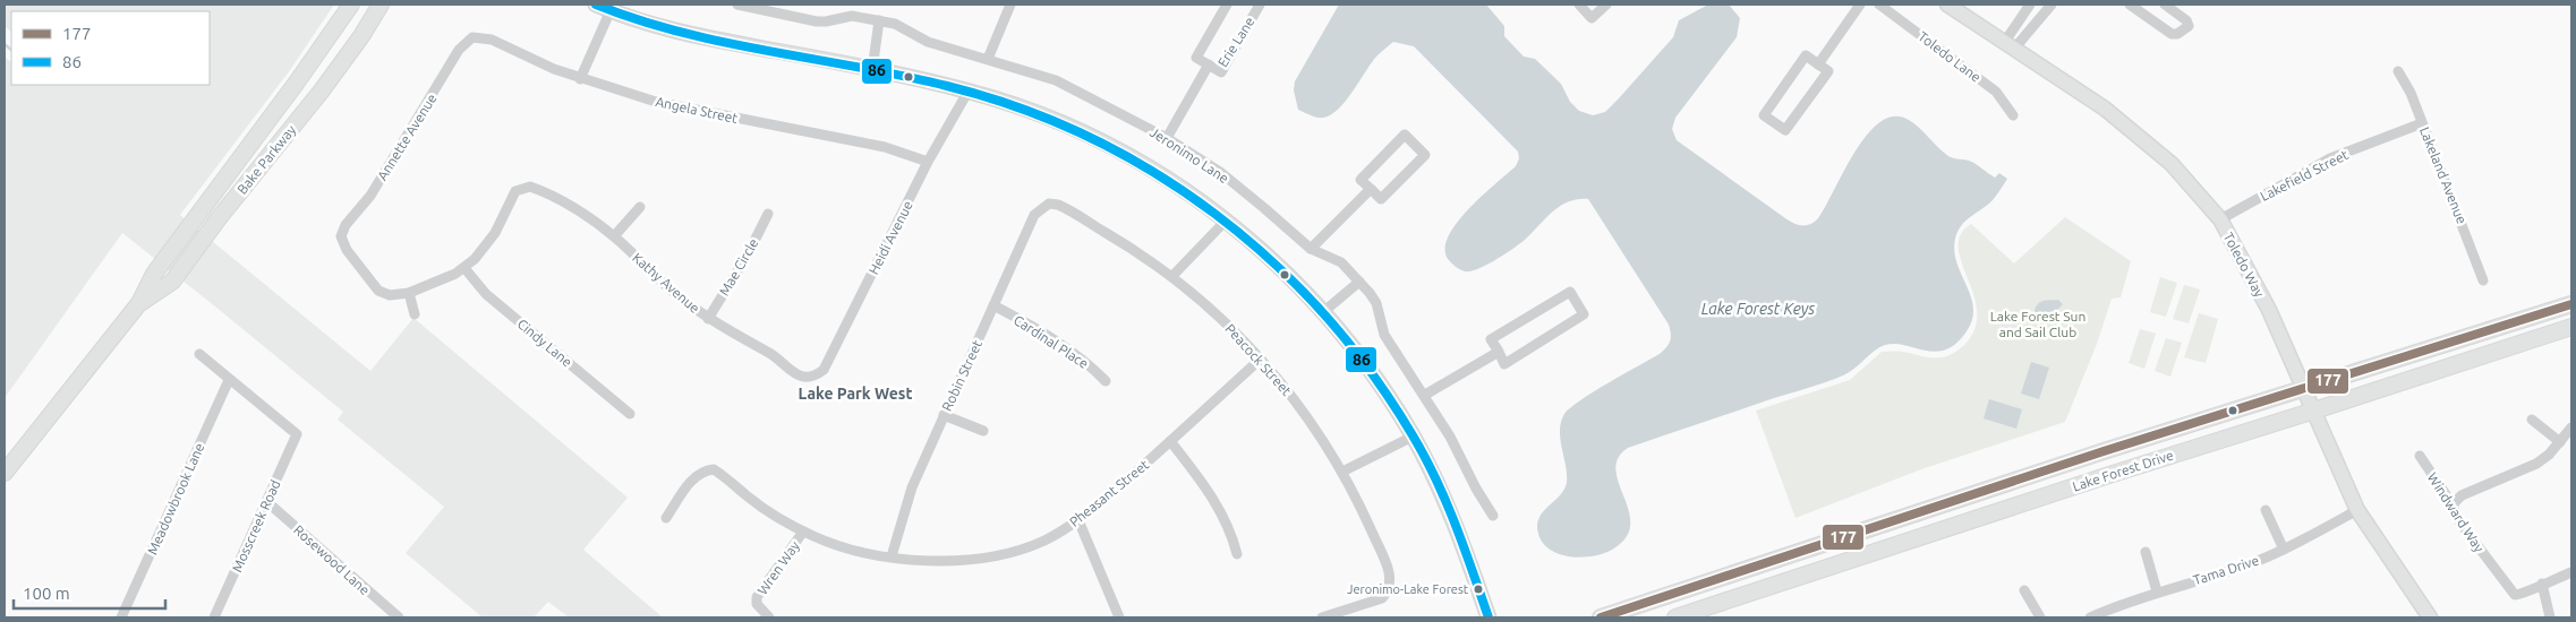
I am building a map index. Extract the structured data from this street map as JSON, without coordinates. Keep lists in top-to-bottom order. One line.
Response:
{"streets":{"main road":["Bake Parkway","Toledo Way","Lake Forest Drive"],"street":["Erie Lane","Toledo Lane","Angela Street","Annette Avenue","Jeronimo Lane","Lakefield Street","Lakeland Avenue","Heidi Avenue","Mae Circle","Kathy Avenue","Cardinal Place","Cindy Lane","Peacock Street","Robin Street","Pheasant Street","Meadowbrook Lane","Windward Way","Mosscreek Road","Rosewood Lane","Wren Way","Tama Drive"]},"crossings":[["Erie Lane","Jeronimo Lane"],["Angela Street","Annette Avenue"],["Angela Street","Heidi Avenue"],["Lakefield Street","Lakeland Avenue"],["Lakefield Street","Toledo Way"],["Heidi Avenue","Kathy Avenue"],["Toledo Way","Lake Forest Drive"],["Toledo Way","Tama Drive"],["Mae Circle","Kathy Avenue"],["Kathy Avenue","Cindy Lane"],["Cardinal Place","Robin Street"],["Peacock Street","Robin Street"],["Peacock Street","Pheasant Street"],["Robin Street","Pheasant Street"],["Pheasant Street","Wren Way"],["Meadowbrook Lane","Mosscreek Road"],["Mosscreek Road","Rosewood Lane"]],"districts":["Lake Park West"],"water":["Lake Forest Keys"],"parks":["Lake Forest Sun and Sail Club"],"places":["Jeronimo-Lake Forest"],"lines":["transit line 86","transit line 177"],"legend":["177","86"],"scale_bar":"100 m"}
